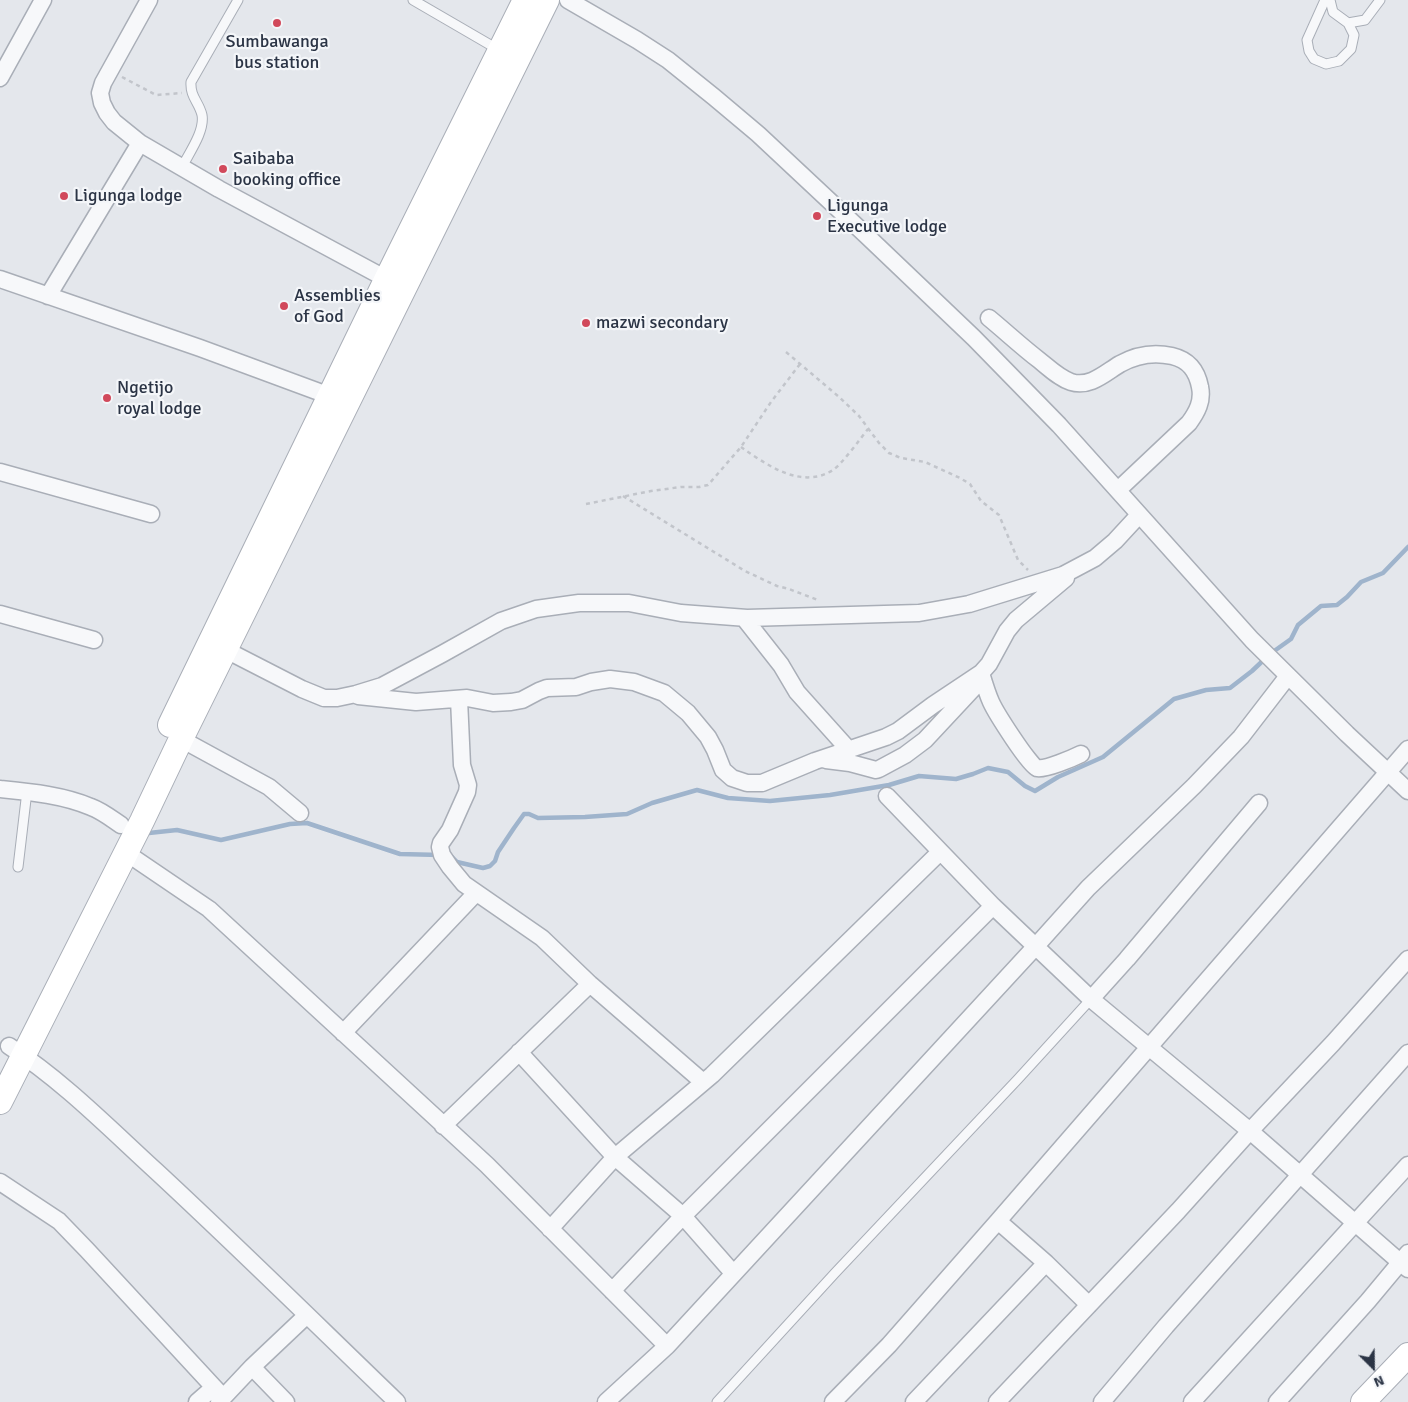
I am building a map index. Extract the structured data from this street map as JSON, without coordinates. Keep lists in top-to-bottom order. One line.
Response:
{"places":["Sumbawanga bus station","Saibaba booking office","Ligunga lodge","Ligunga Executive lodge","Assemblies of God","mazwi secondary","Ngetijo royal lodge"],"north":"bottom right"}
